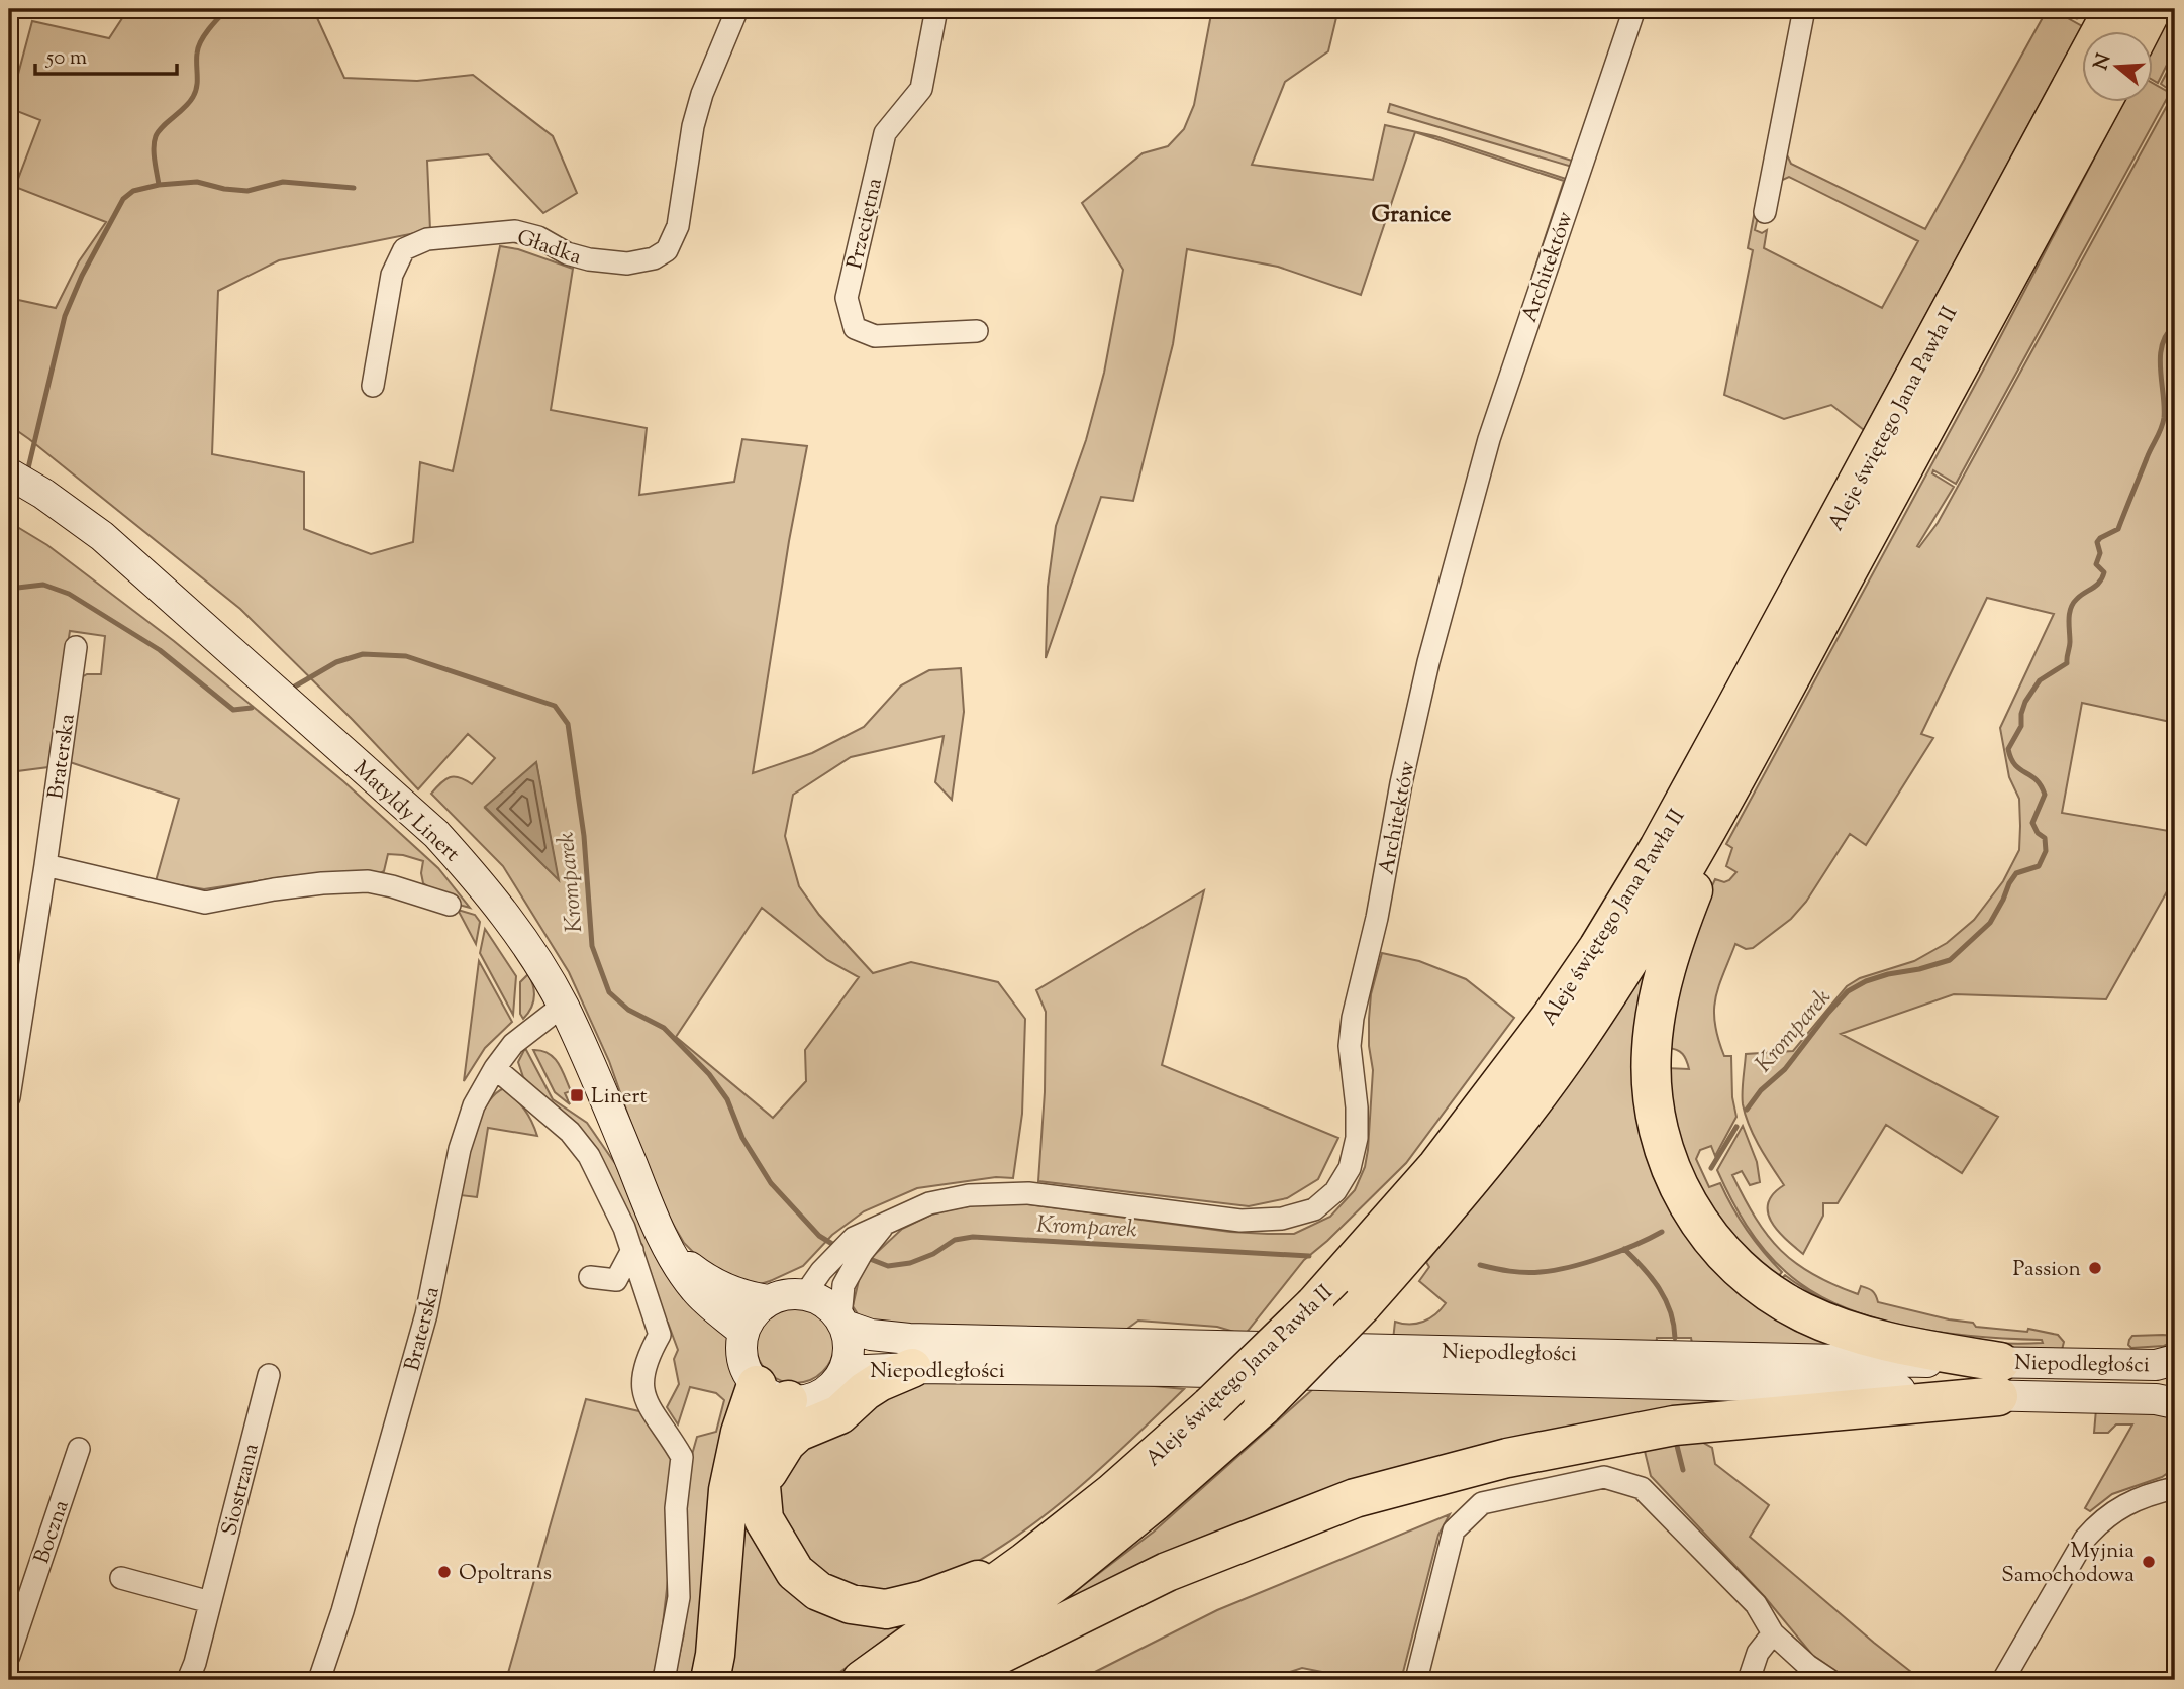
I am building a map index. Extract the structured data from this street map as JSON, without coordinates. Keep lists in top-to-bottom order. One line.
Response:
{"streets":{"highway":["Aleje świętego Jana Pawła II"],"main road":["Matyldy Linert","Niepodległości"],"street":["Przeciętna","Gładka","Architektów","Braterska","Siostrzana","Boczna"]},"crossings":[["Architektów","Matyldy Linert"],["Architektów","Niepodległości"],["Braterska","Matyldy Linert"],["Matyldy Linert","Niepodległości"]],"districts":["Granice"],"water":["Kromparek"],"places":{"transit":["Linert"],"other":["Passion","Myjnia Samochodowa","Opoltrans"]},"scale_bar":"50 m","north":"left"}
